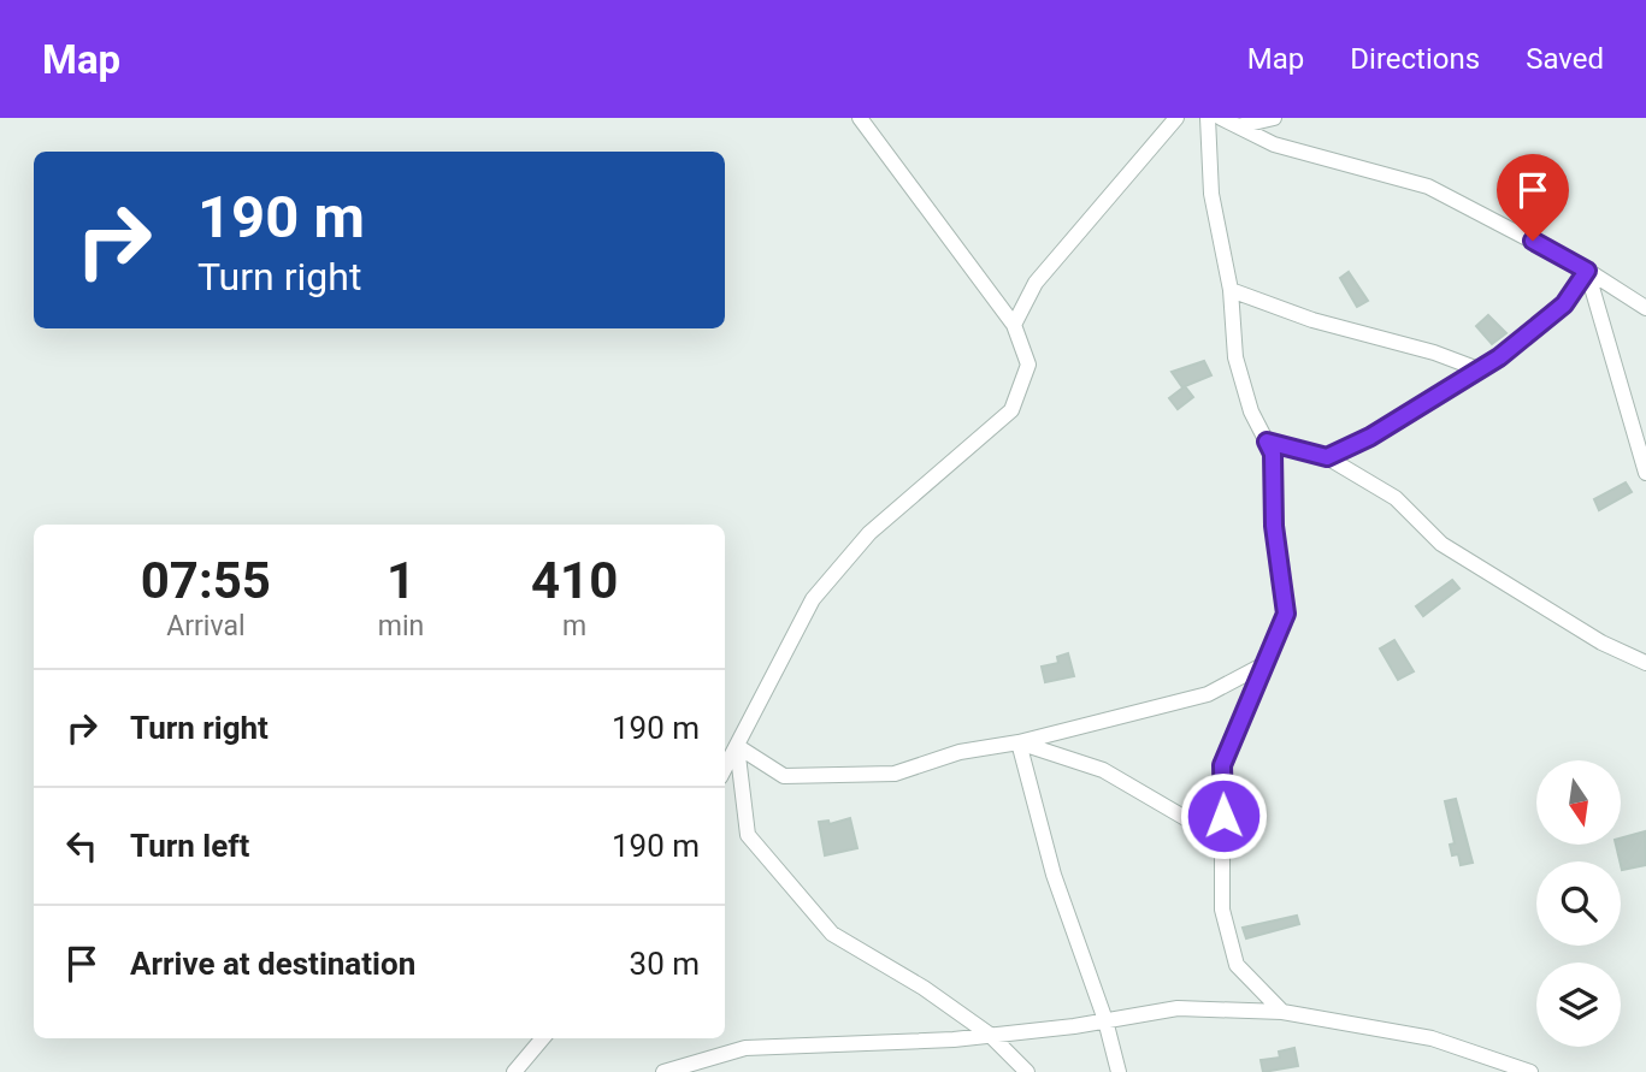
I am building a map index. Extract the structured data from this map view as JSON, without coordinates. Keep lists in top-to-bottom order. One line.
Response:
{"north":"bottom","page":{"header":"Map","nav":["Map","Directions","Saved"],"turn":["190 m","Turn right"],"eta":["07:55","Arrival","1","min","410","m"],"list":[{"name":"Turn right","value":"190 m"},{"name":"Turn left","value":"190 m"},{"name":"Arrive at destination","value":"30 m"}]}}
